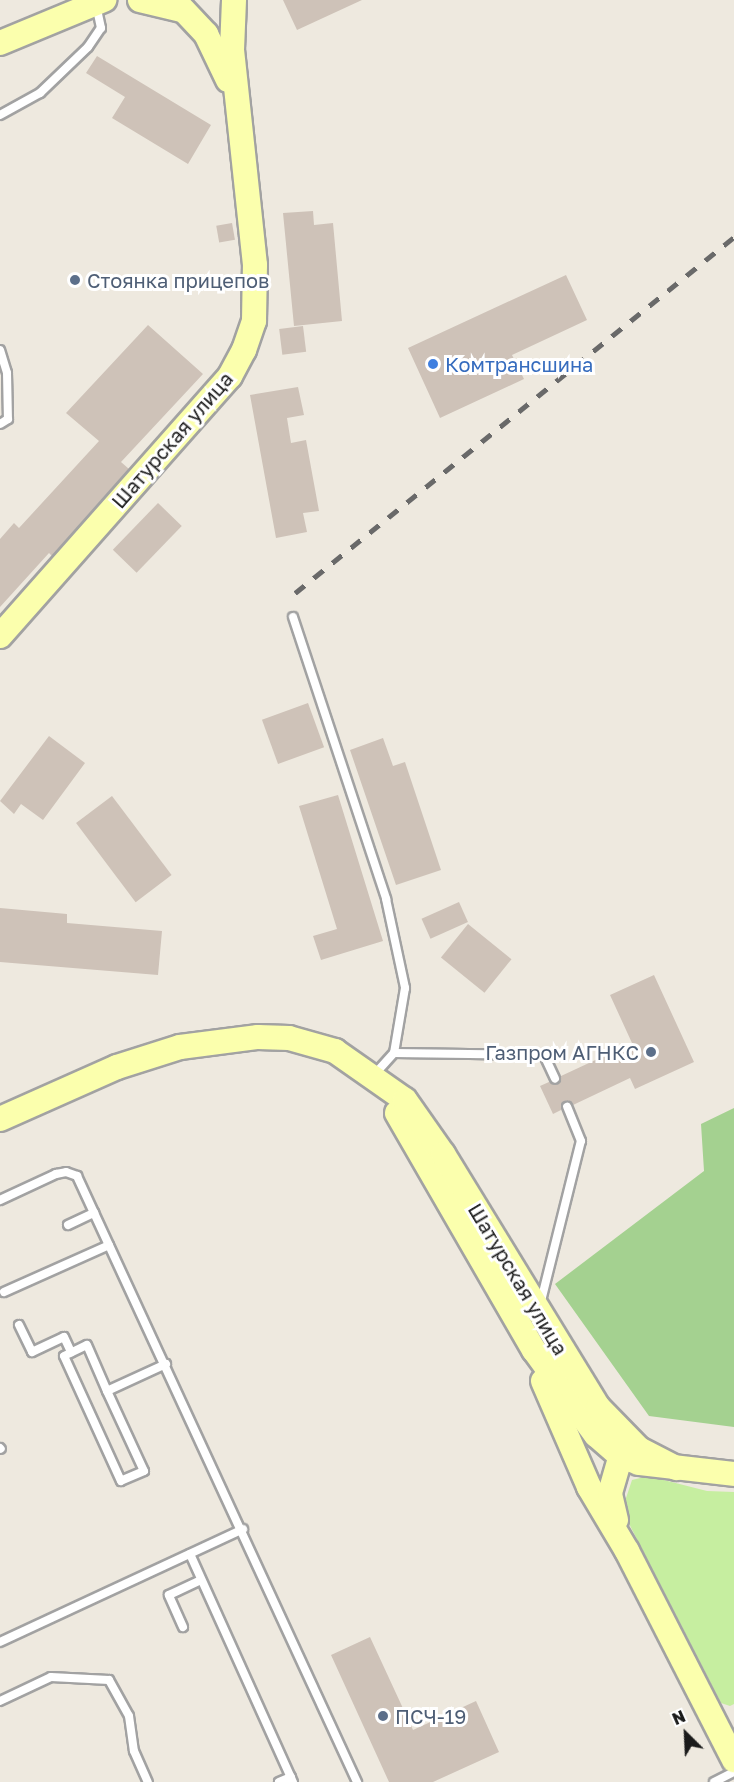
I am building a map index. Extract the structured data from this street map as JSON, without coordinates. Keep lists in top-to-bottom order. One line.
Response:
{"streets":{"main road":["Шатурская улица"]},"places":["Стоянка прицепов","Комтрансшина","Газпром АГНКС","ПСЧ-19"],"north":"top left"}
